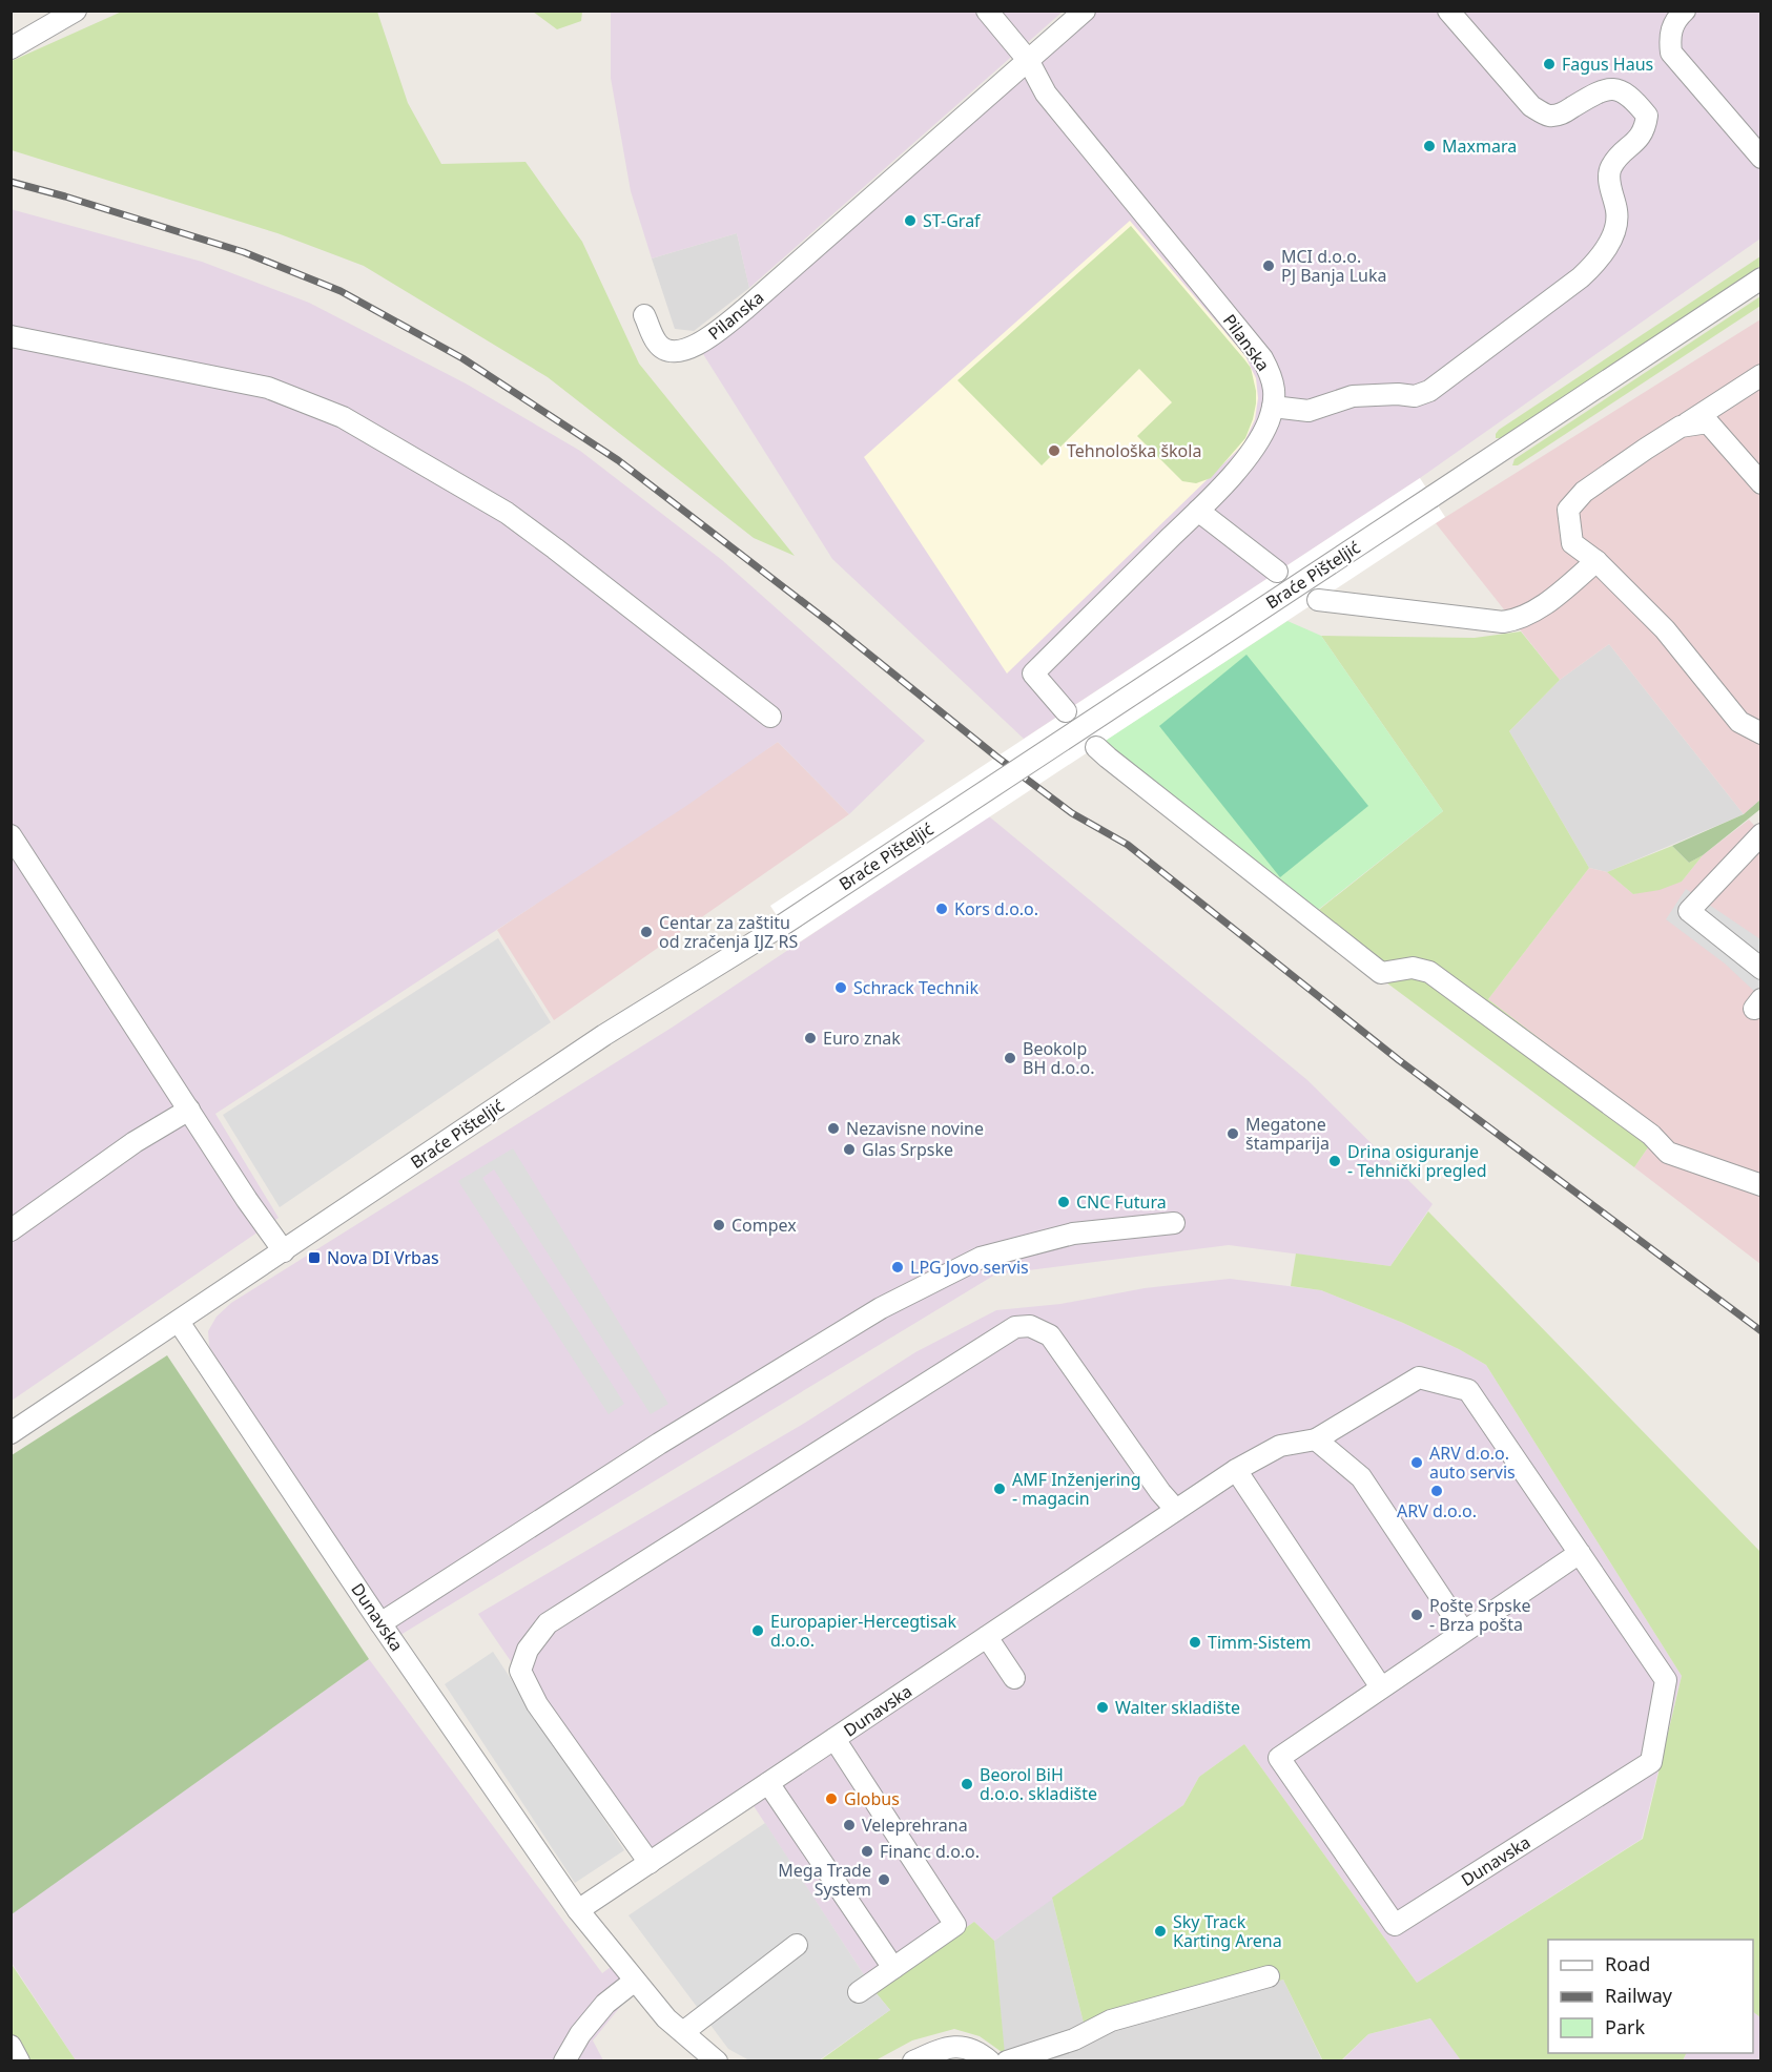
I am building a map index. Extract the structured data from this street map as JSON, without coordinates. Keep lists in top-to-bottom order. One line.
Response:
{"streets":{"street":["Pilanska","Braće Pišteljić","Dunavska"]},"crossings":[["Braće Pišteljić","Dunavska"]],"places":{"other":["Fagus Haus","Maxmara","ST-Graf","MCI d.o.o. PJ Banja Luka","Tehnološka škola","Kors d.o.o.","Centar za zaštitu od zračenja IJZ RS","Schrack Technik","Euro znak","Beokolp BH d.o.o.","Nezavisne novine","Megatone štamparija","Glas Srpske","Drina osiguranje - Tehnički pregled","CNC Futura","Compex","LPG Jovo servis","ARV d.o.o. auto servis","AMF Inženjering - magacin","ARV d.o.o.","Pošte Srpske - Brza pošta","Europapier-Hercegtisak d.o.o.","Timm-Sistem","Walter skladište","Beorol BiH d.o.o. skladište","Globus","Veleprehrana","Financ d.o.o.","Mega Trade System","Sky Track Karting Arena"],"transit":["Nova DI Vrbas"]},"legend":["Road","Railway","Park"]}
